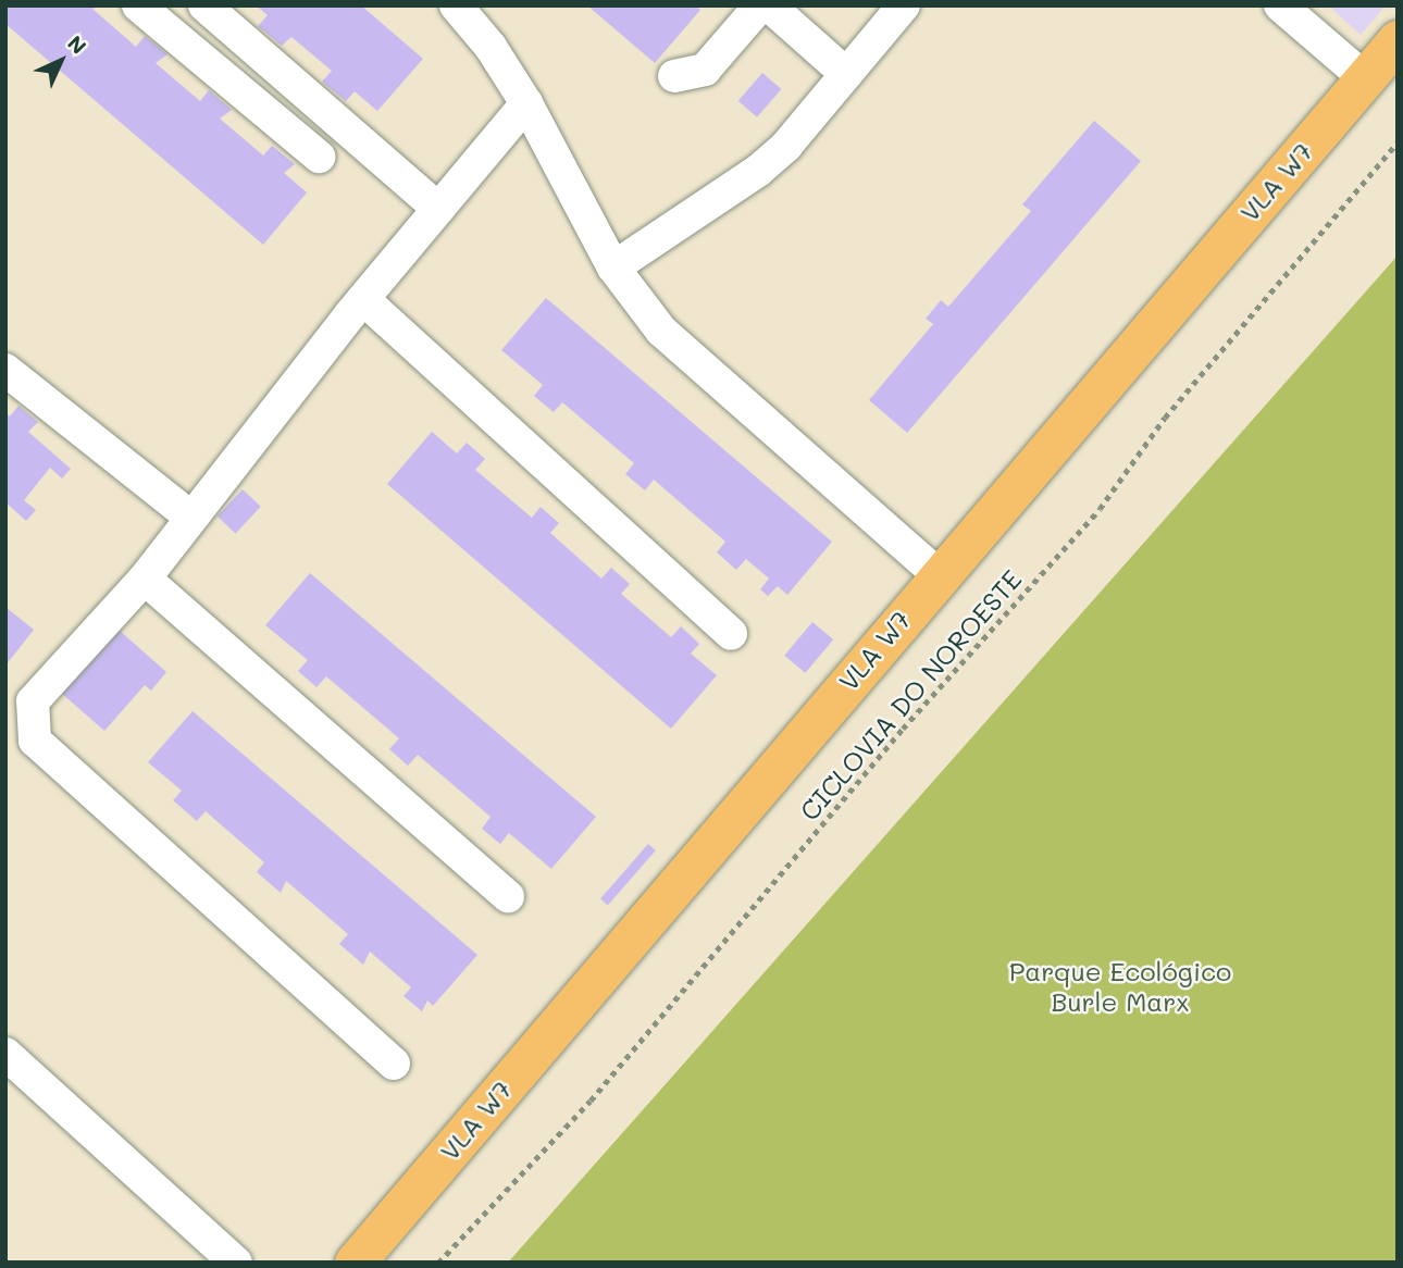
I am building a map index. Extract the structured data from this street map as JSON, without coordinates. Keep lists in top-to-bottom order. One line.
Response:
{"streets":{"main road":["VLA W7"],"path":["CICLOVIA DO NOROESTE"]},"parks":["Parque Ecológico Burle Marx"],"north":"top right"}
